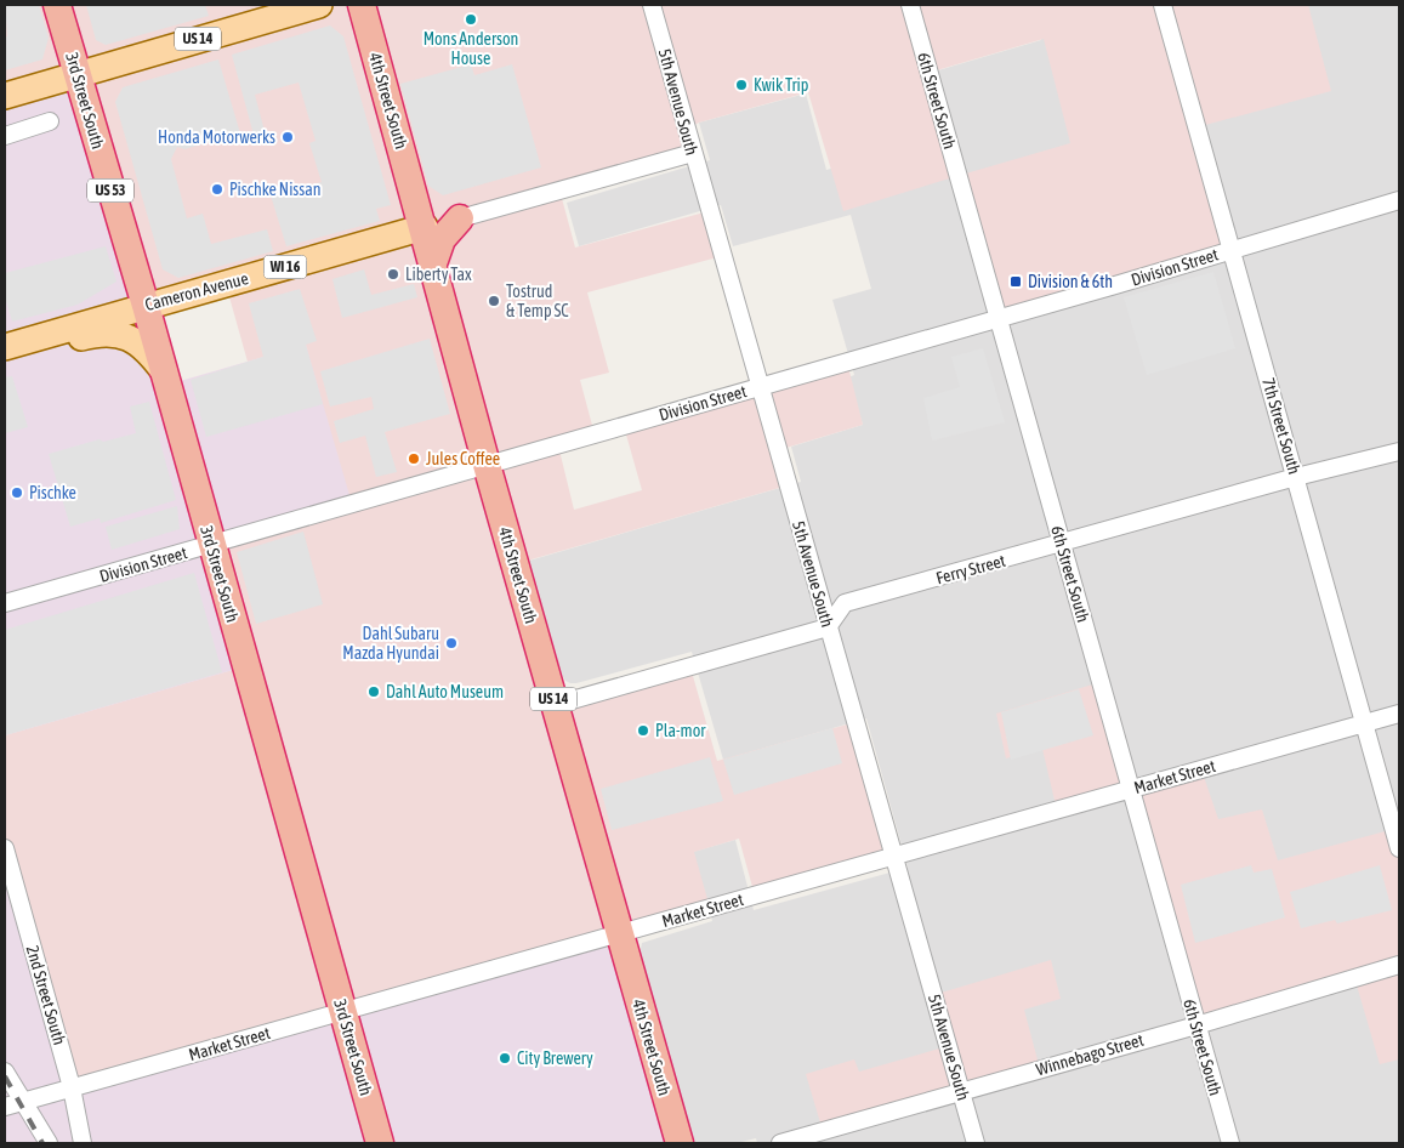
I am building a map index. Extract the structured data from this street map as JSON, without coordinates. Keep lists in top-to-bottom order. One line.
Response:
{"streets":{"highway":["US 14","3rd Street South","4th Street South","US 53"],"main road":["WI 16","Cameron Avenue"],"street":["6th Street South","5th Avenue South","Division Street","7th Street South","Ferry Street","Market Street","2nd Street South","Winnebago Street"]},"crossings":[["US 14","3rd Street South"],["3rd Street South","Division Street"],["3rd Street South","Cameron Avenue"],["3rd Street South","Market Street"],["4th Street South","Division Street"],["4th Street South","Cameron Avenue"],["4th Street South","Market Street"],["6th Street South","Division Street"],["6th Street South","Ferry Street"],["6th Street South","Market Street"],["6th Street South","Winnebago Street"],["5th Avenue South","Division Street"],["5th Avenue South","Ferry Street"],["5th Avenue South","Market Street"],["5th Avenue South","Winnebago Street"],["Division Street","7th Street South"],["7th Street South","Ferry Street"],["7th Street South","Market Street"],["Market Street","2nd Street South"]],"places":{"other":["Mons Anderson House","Kwik Trip","Honda Motorwerks","Pischke Nissan","Liberty Tax","Tostrud & Temp SC","Jules Coffee","Pischke","Dahl Subaru Mazda Hyundai","Dahl Auto Museum","Pla-mor","City Brewery"],"transit":["Division & 6th"]}}
